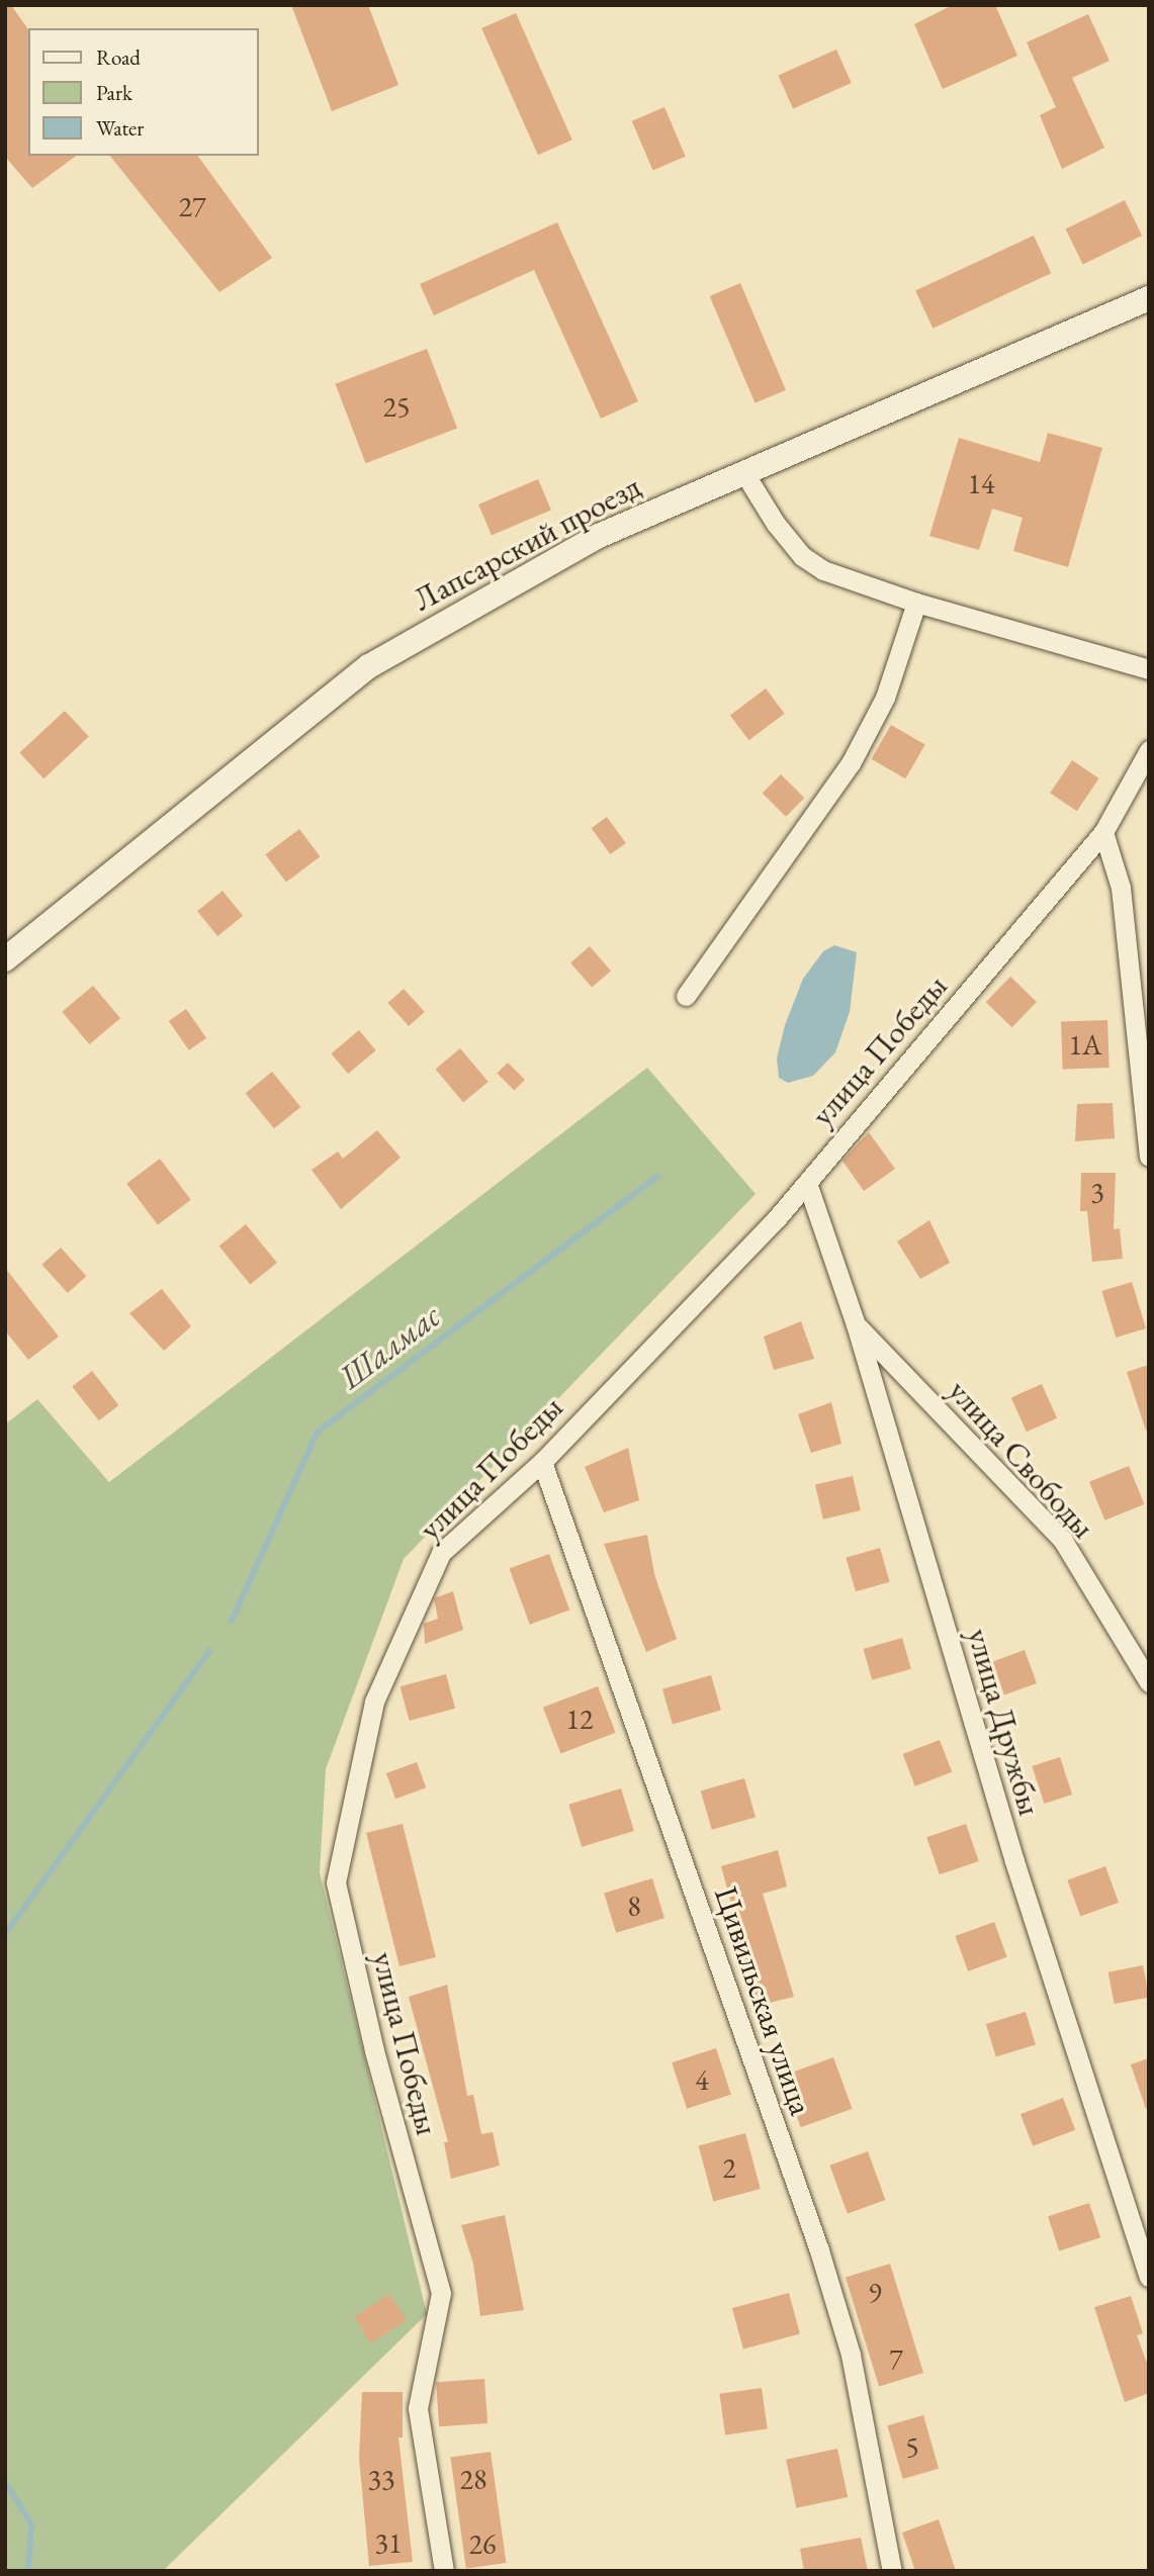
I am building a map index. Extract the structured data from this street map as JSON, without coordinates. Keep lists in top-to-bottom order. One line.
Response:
{"streets":{"street":["Лапсарский проезд","улица Победы","улица Свободы","улица Дружбы","Цивильская улица"]},"crossings":[["улица Победы","улица Дружбы"],["улица Победы","Цивильская улица"],["улица Свободы","улица Дружбы"]],"water":["Шалмас"],"house_numbers":["27","25","14","1А","3","12","8","4","2","9","7","5","33","28","31","26"],"legend":["Road","Park","Water"]}
